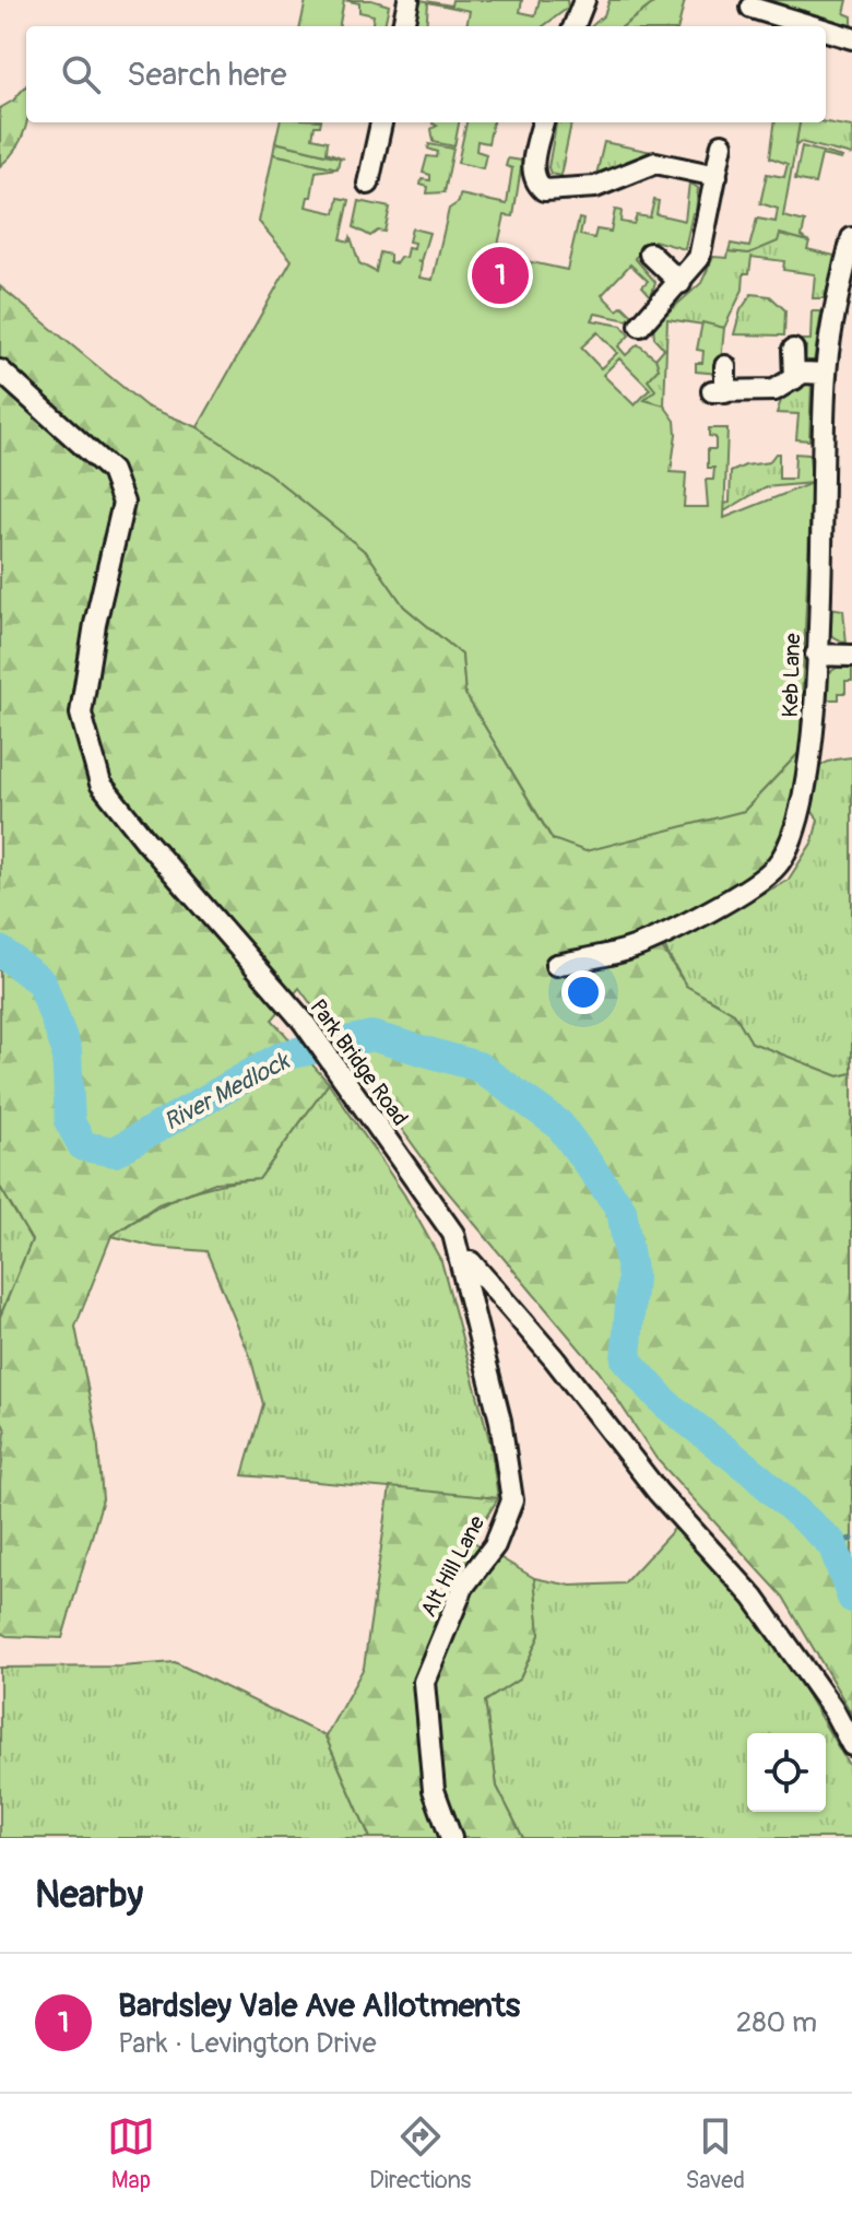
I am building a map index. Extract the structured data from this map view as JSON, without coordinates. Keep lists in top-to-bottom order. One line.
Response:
{"streets":{"street":["Keb Lane","Park Bridge Road","Alt Hill Lane"]},"crossings":[["Park Bridge Road","Alt Hill Lane"]],"water":["River Medlock"],"page":{"search":"Search here","pins":"1","heading":"Nearby","list":[{"mark":"1","name":"Bardsley Vale Ave Allotments","note":"Park · Levington Drive","value":"280 m"}],"nav":["Map","Directions","Saved"]}}
